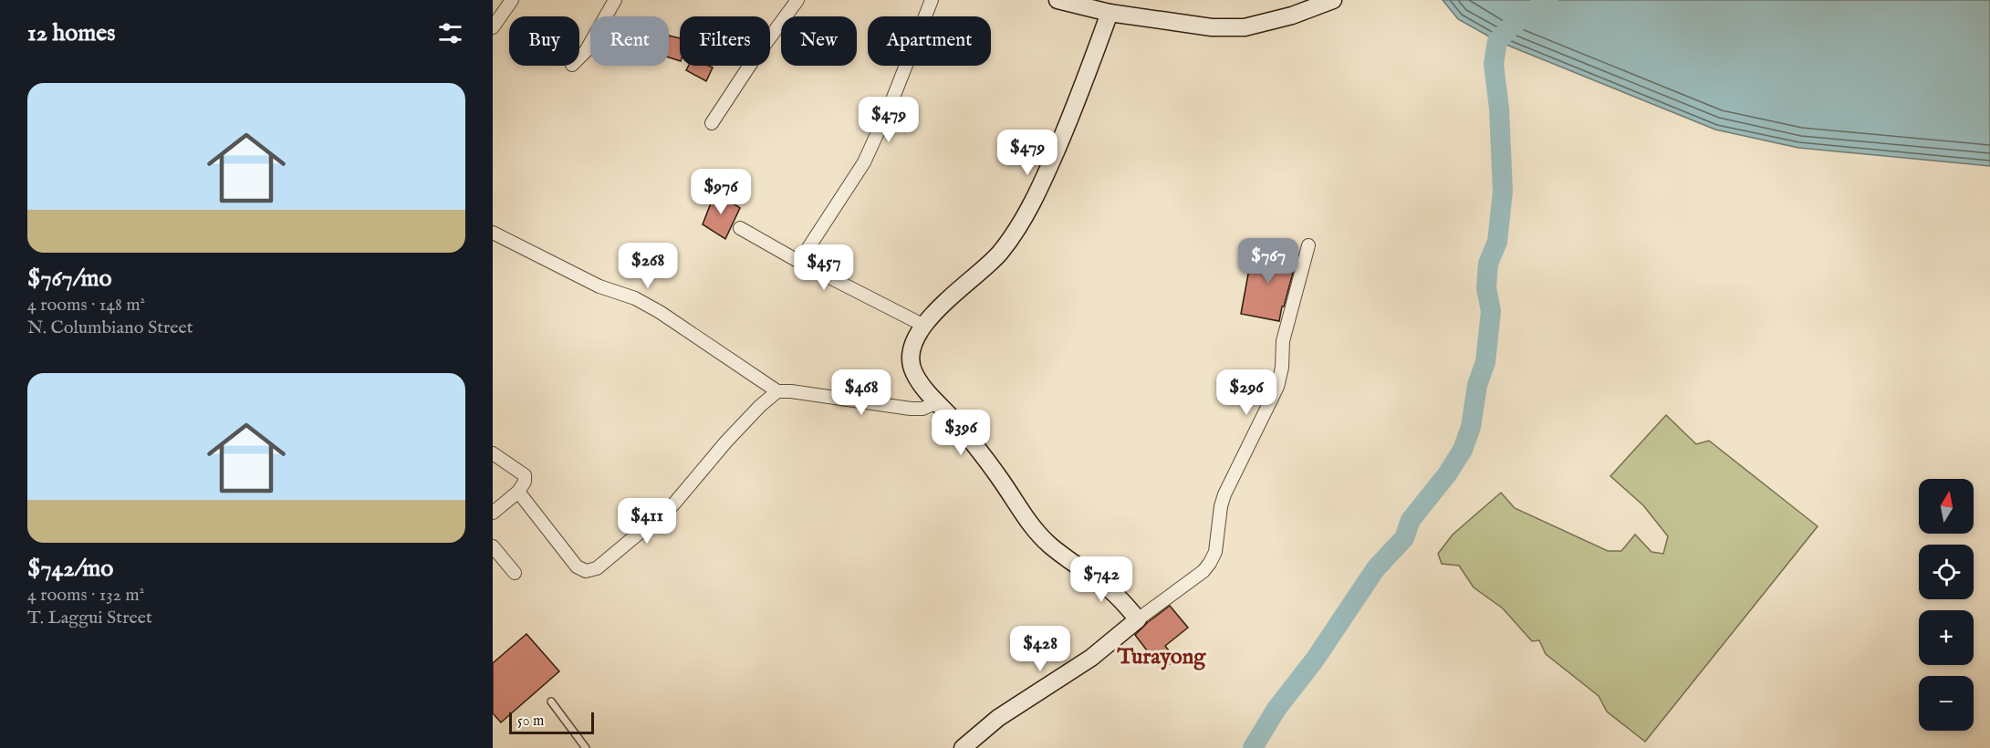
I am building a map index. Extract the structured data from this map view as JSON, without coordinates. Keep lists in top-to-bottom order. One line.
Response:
{"districts":["Turayong"],"scale_bar":"50 m","north":"top","page":{"heading":"12 homes","chip":["Buy","Rent","Filters","New","Apartment"],"list":[{"name":"$767/mo","note":"4 rooms · 148 m² · N. Columbiano Street"},{"name":"$742/mo","note":"4 rooms · 132 m² · T. Laggui Street"}],"price":["$479","$479","$976","$767","$268","$457","$468","$296","$396","$411","$742","$428"],"map_buttons":["+","−"],"scale":"50 m"}}
